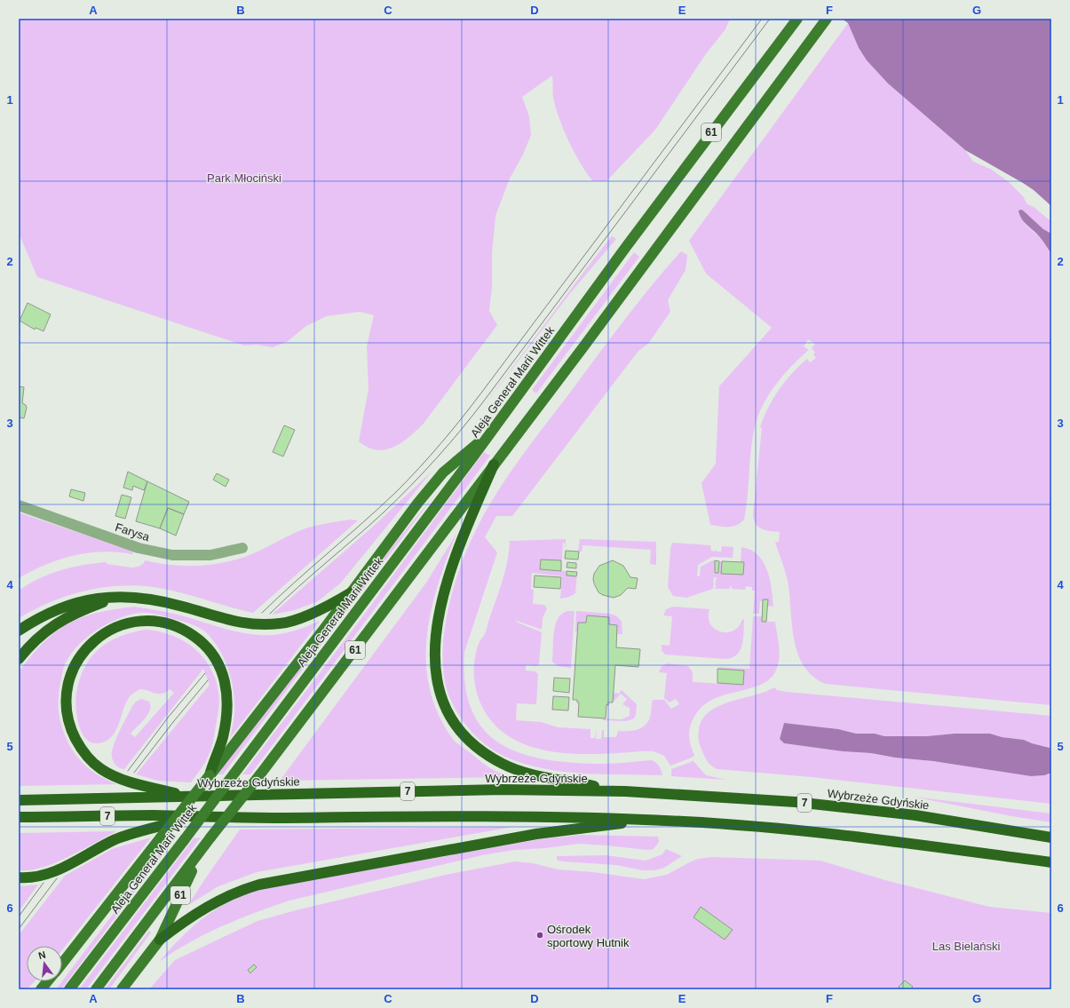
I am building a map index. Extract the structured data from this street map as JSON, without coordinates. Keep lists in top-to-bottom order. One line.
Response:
{"streets":{"highway":["Wybrzeże Gdyńskie","7"],"main road":["61","Aleja Generał Marii Wittek"],"street":["Farysa"]},"crossings":[["61","Aleja Generał Marii Wittek"]],"parks":["Park Młociński","Las Bielański"],"places":["Ośrodek sportowy Hutnik"],"north":"top","grid":{"columns":["A","B","C","D","E","F","G"],"rows":["1","2","3","4","5","6"]}}
